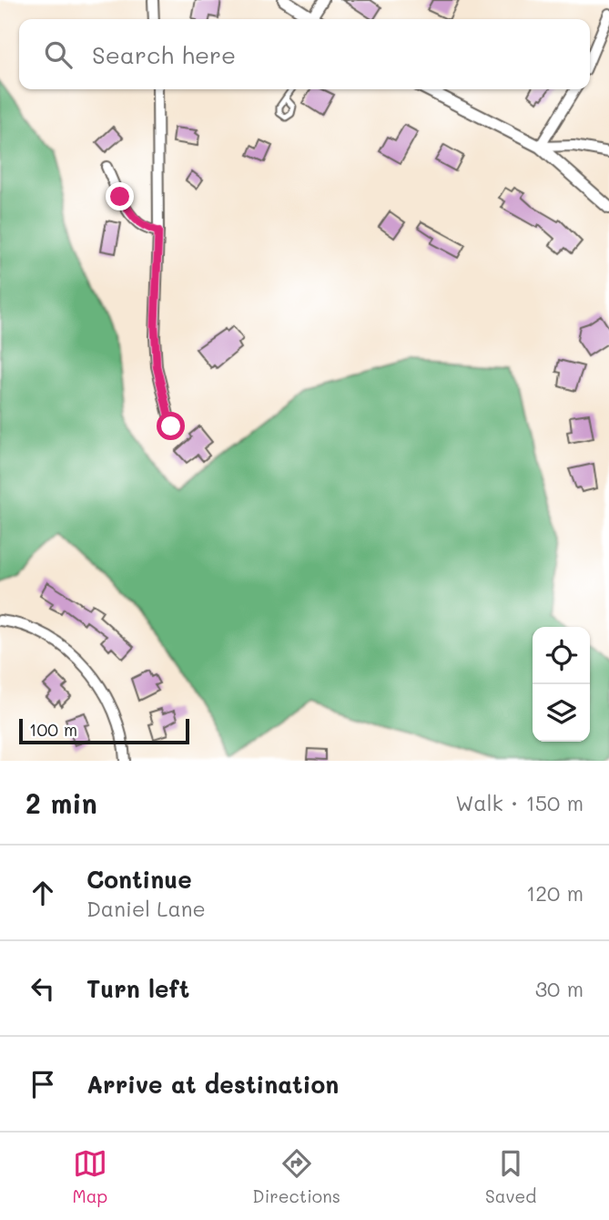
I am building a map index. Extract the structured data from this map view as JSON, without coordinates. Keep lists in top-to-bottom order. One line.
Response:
{"scale_bar":"100 m","page":{"search":"Search here","scale":"100 m","heading":["2 min","Walk · 150 m"],"list":[["Continue","Daniel Lane","120 m"],["Turn left","30 m"],"Arrive at destination"],"nav":["Map","Directions","Saved"]}}
